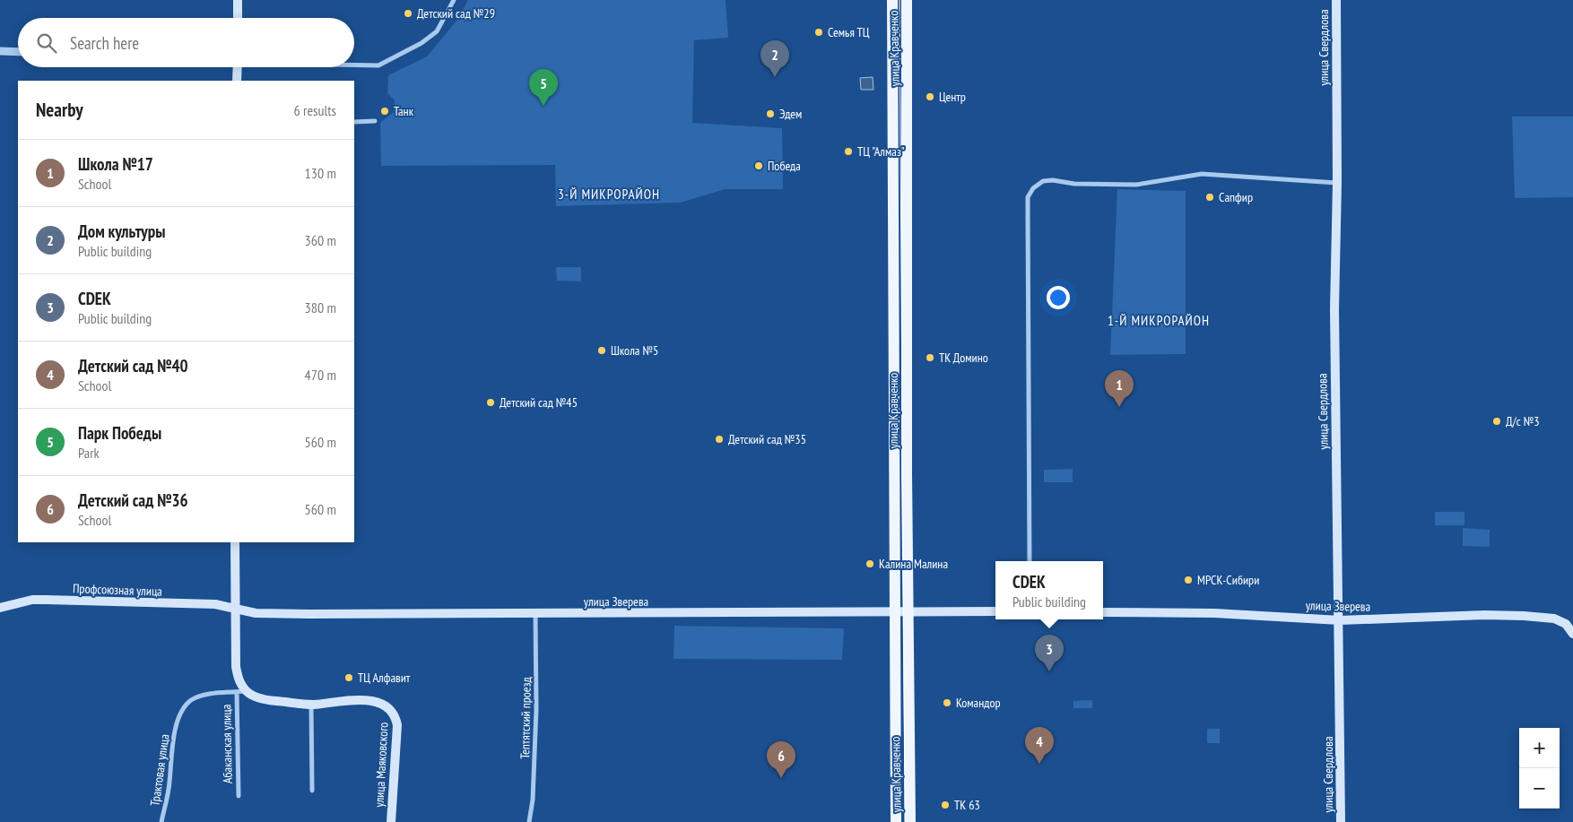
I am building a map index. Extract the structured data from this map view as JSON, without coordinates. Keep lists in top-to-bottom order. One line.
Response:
{"streets":{"main road":["улица Свердлова","улица Кравченко","Профсоюзная улица","улица Зверева","улица Маяковского"],"street":["Тептятский проезд","Абаканская улица","Трактовая улица"]},"crossings":[["улица Свердлова","улица Зверева"],["улица Кравченко","улица Зверева"],["Профсоюзная улица","улица Зверева"],["улица Зверева","Тептятский проезд"],["Абаканская улица","Трактовая улица"]],"districts":["3-Й МИКРОРАЙОН","1-Й МИКРОРАЙОН"],"places":["Детский сад №29","Семья ТЦ","Центр","Танк","Эдем","ТЦ \"Алмаз\"","Победа","Сапфир","Школа №5","ТК Домино","Детский сад №45","Д/с №3","Детский сад №35","Калина Малина","МРСК-Сибири","ТЦ Алфавит","Командор","ТК 63"],"page":{"search":"Search here","pins":["2","5","1","3","4","6"],"heading":["Nearby","6 results"],"list":[{"mark":"1","name":"Школа №17","note":"School","value":"130 m"},{"mark":"2","name":"Дом культуры","note":"Public building","value":"360 m"},{"mark":"3","name":"CDEK","note":"Public building","value":"380 m"},{"mark":"4","name":"Детский сад №40","note":"School","value":"470 m"},{"mark":"5","name":"Парк Победы","note":"Park","value":"560 m"},{"mark":"6","name":"Детский сад №36","note":"School","value":"560 m"}],"popup":["CDEK","Public building"],"map_buttons":["+","−"]}}
